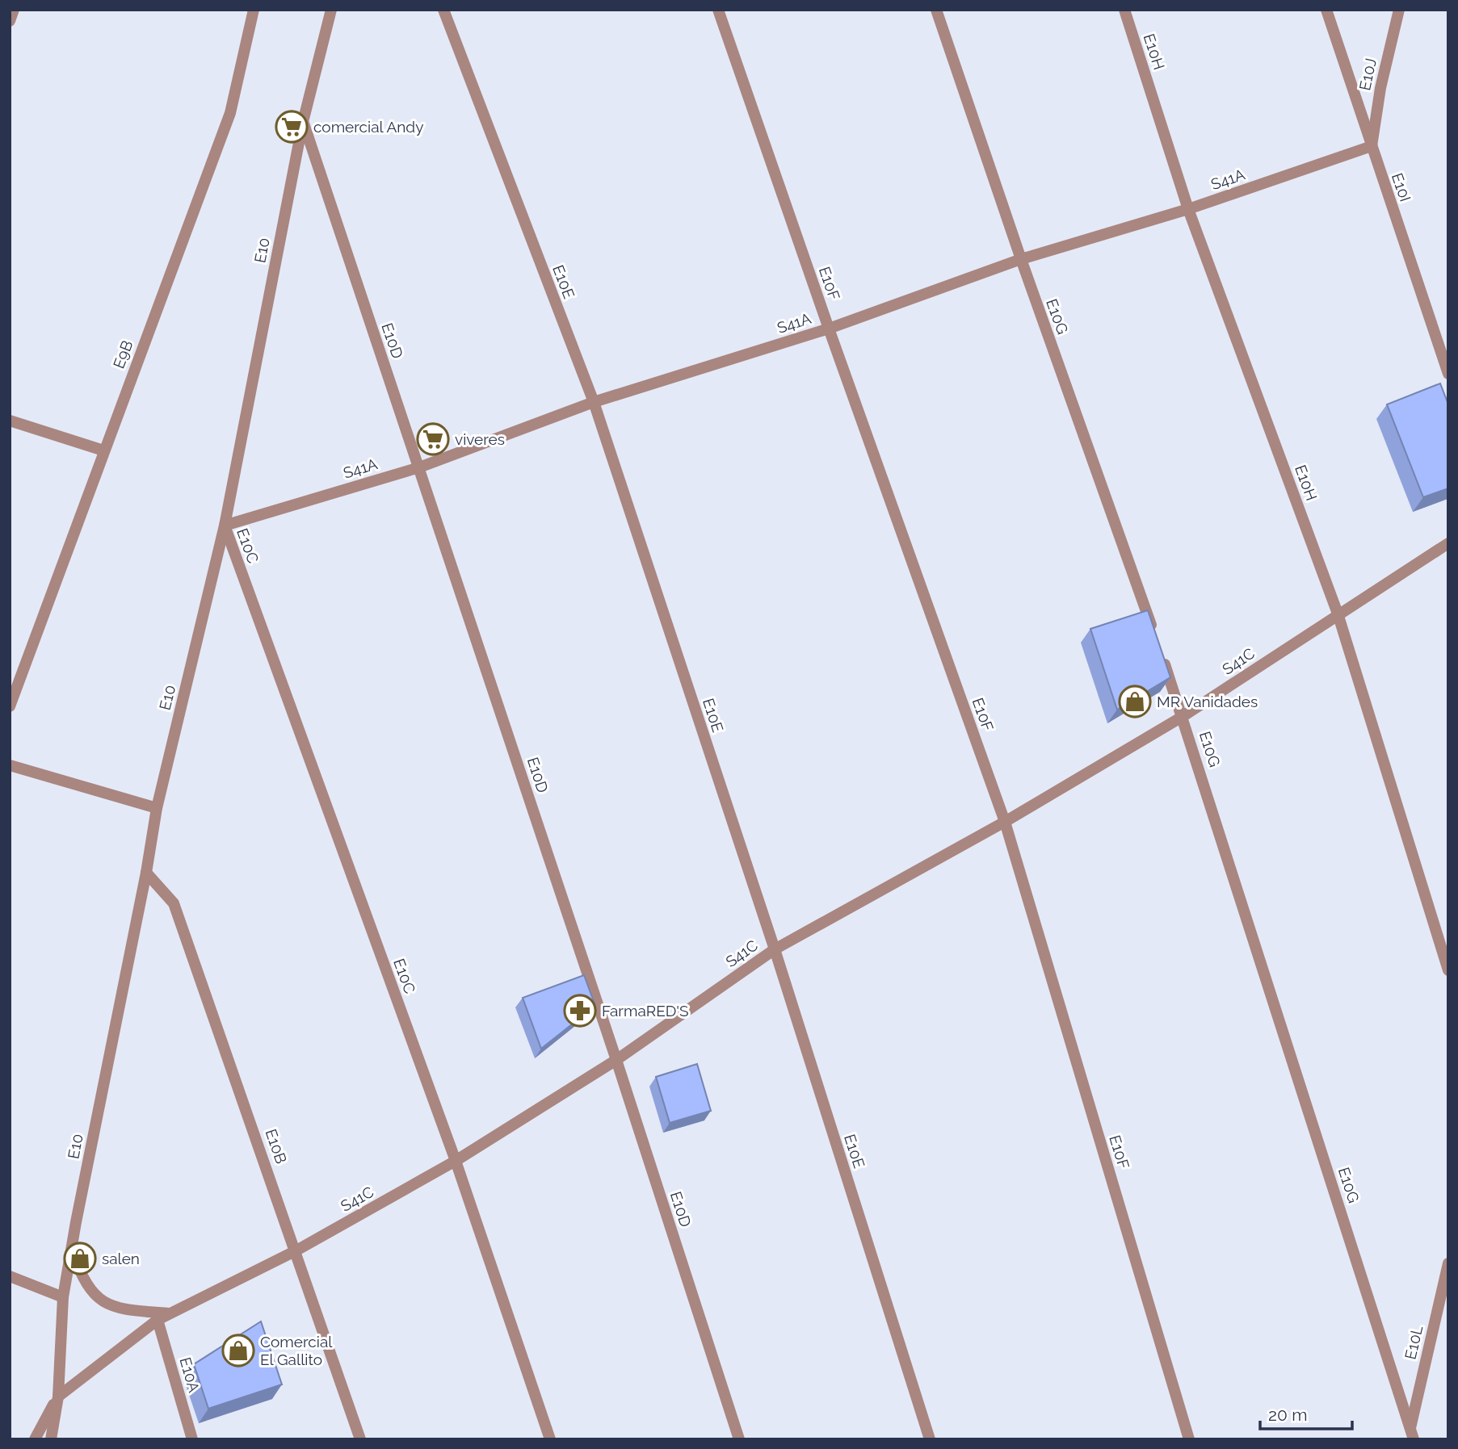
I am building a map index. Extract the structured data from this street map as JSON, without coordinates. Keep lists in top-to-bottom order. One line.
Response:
{"streets":{"street":["E10H","E10J","S41A","E10I","E10","E10E","E10F","E10G","E10D","E9B","E10C","S41C","E10B","E10L","E10A"]},"crossings":[["E10H","S41A"],["E10H","S41C"],["E10J","S41A"],["E10J","E10I"],["S41A","E10I"],["S41A","E10"],["S41A","E10E"],["S41A","E10F"],["S41A","E10G"],["S41A","E10D"],["S41A","E10C"],["E10","E10D"],["E10","E10C"],["E10","S41C"],["E10","E10B"],["E10E","S41C"],["E10F","S41C"],["E10G","S41C"],["E10G","E10L"],["E10D","S41C"],["E10C","S41C"],["S41C","E10B"],["S41C","E10A"]],"places":{"supermarket":["comercial Andy","viveres"],"shop":["MR Vanidades","salen","Comercial El Gallito"],"pharmacy":["FarmaRED'S"]},"scale_bar":"20 m"}
